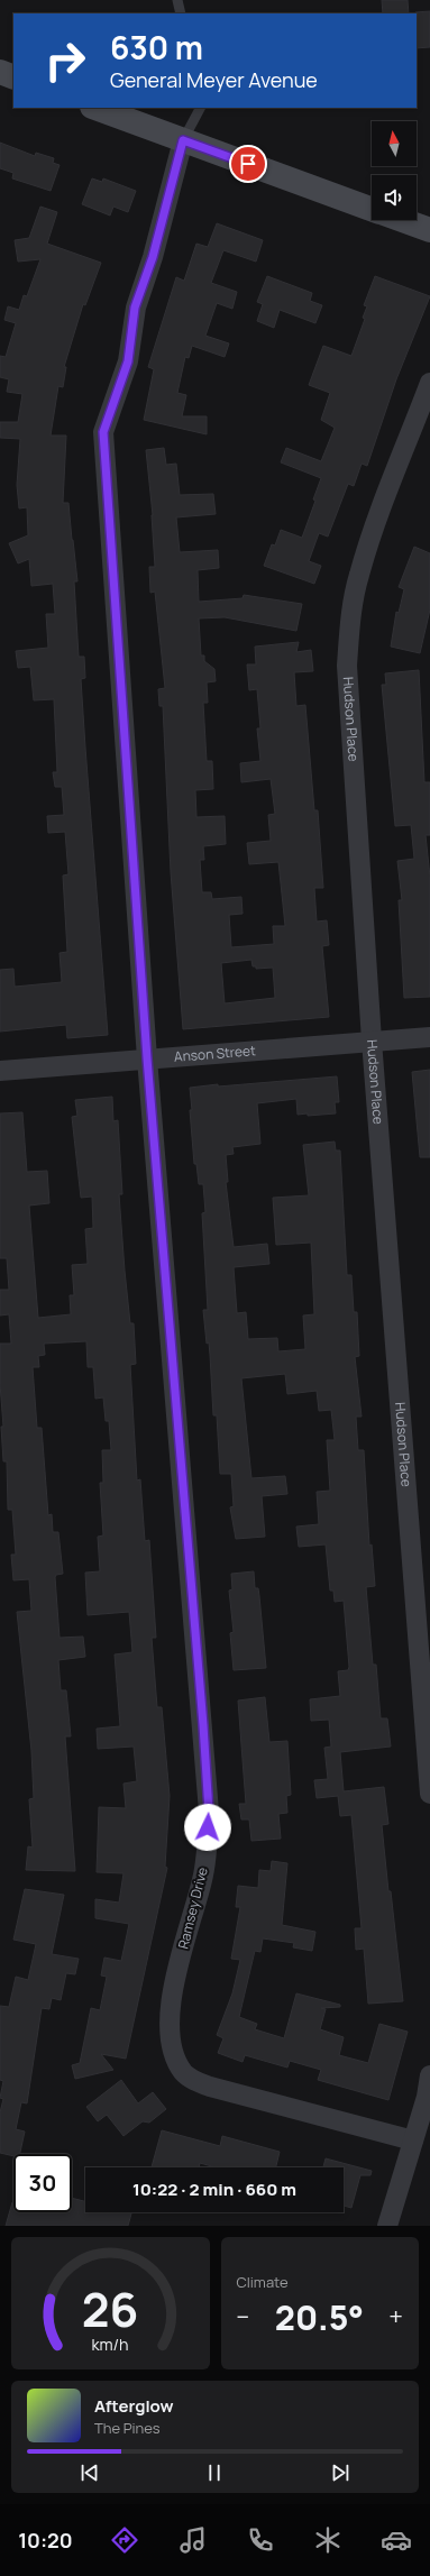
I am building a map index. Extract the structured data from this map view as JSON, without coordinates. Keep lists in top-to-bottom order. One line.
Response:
{"streets":{"street":["Hudson Place","Anson Street","Ramsey Drive"]},"crossings":[["Hudson Place","Anson Street"],["Anson Street","Ramsey Drive"]],"north":"top","page":{"turn":["630 m","General Meyer Avenue"],"limit":"30","trip":"10:22 · 2 min · 660 m","tile":"Climate","heat":["−","20.5°","+"],"song":["Afterglow","The Pines"],"tabs":"10:20","gauge":["26","km/h"]}}
